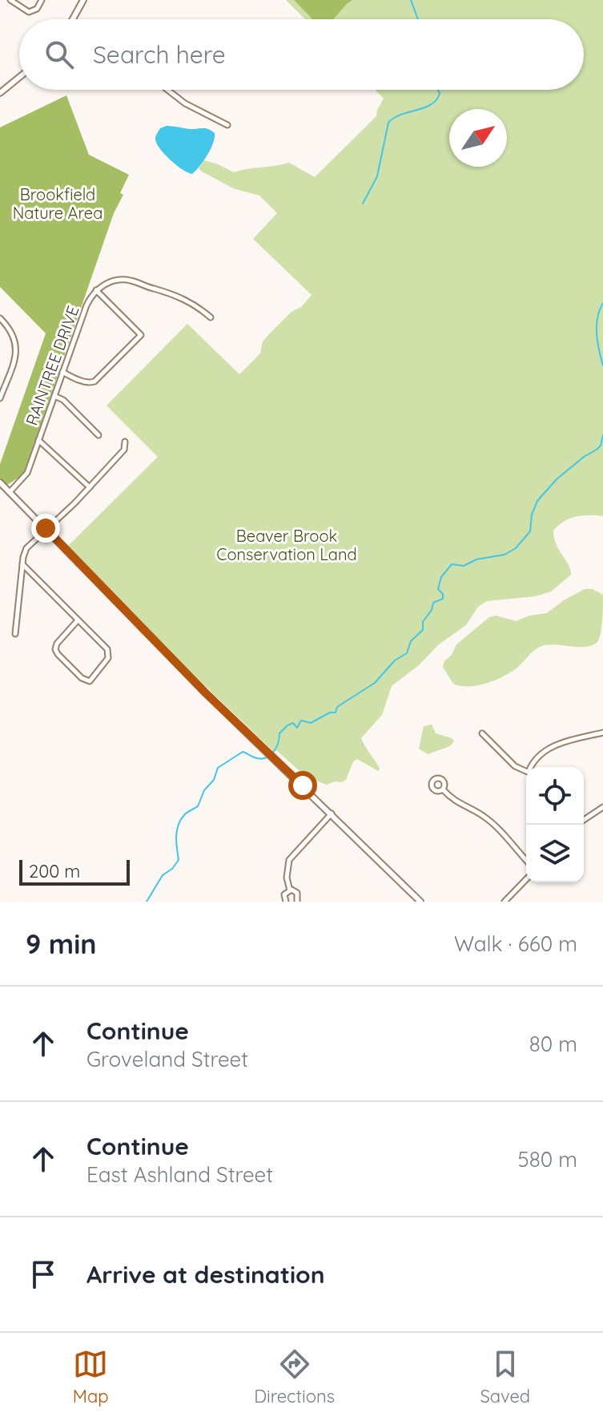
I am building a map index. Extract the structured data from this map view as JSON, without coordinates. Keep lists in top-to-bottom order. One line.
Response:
{"streets":{"street":["RAINTREE DRIVE"]},"parks":["Brookfield Nature Area","Beaver Brook Conservation Land"],"scale_bar":"200 m","north":"top right","page":{"search":"Search here","scale":"200 m","heading":["9 min","Walk · 660 m"],"list":[["Continue","Groveland Street","80 m"],["Continue","East Ashland Street","580 m"],"Arrive at destination"],"nav":["Map","Directions","Saved"]}}
